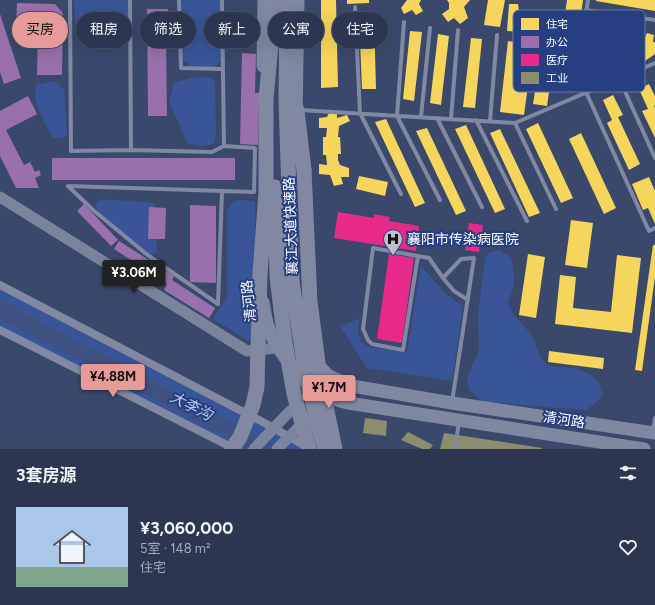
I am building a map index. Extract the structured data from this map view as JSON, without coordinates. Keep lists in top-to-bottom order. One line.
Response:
{"streets":{"highway":["襄江大道快速路"],"main road":["清河路"]},"water":["大李沟"],"places":{"hospital":["襄阳市传染病医院"]},"legend":["住宅","办公","医疗","工业"],"page":{"chip":["买房","租房","筛选","新上","公寓","住宅"],"price":["¥3.06M","¥4.88M","¥1.7M"],"heading":"3套房源","list":[{"name":"¥3,060,000","note":"5室 · 148 m² · 住宅"}]}}
